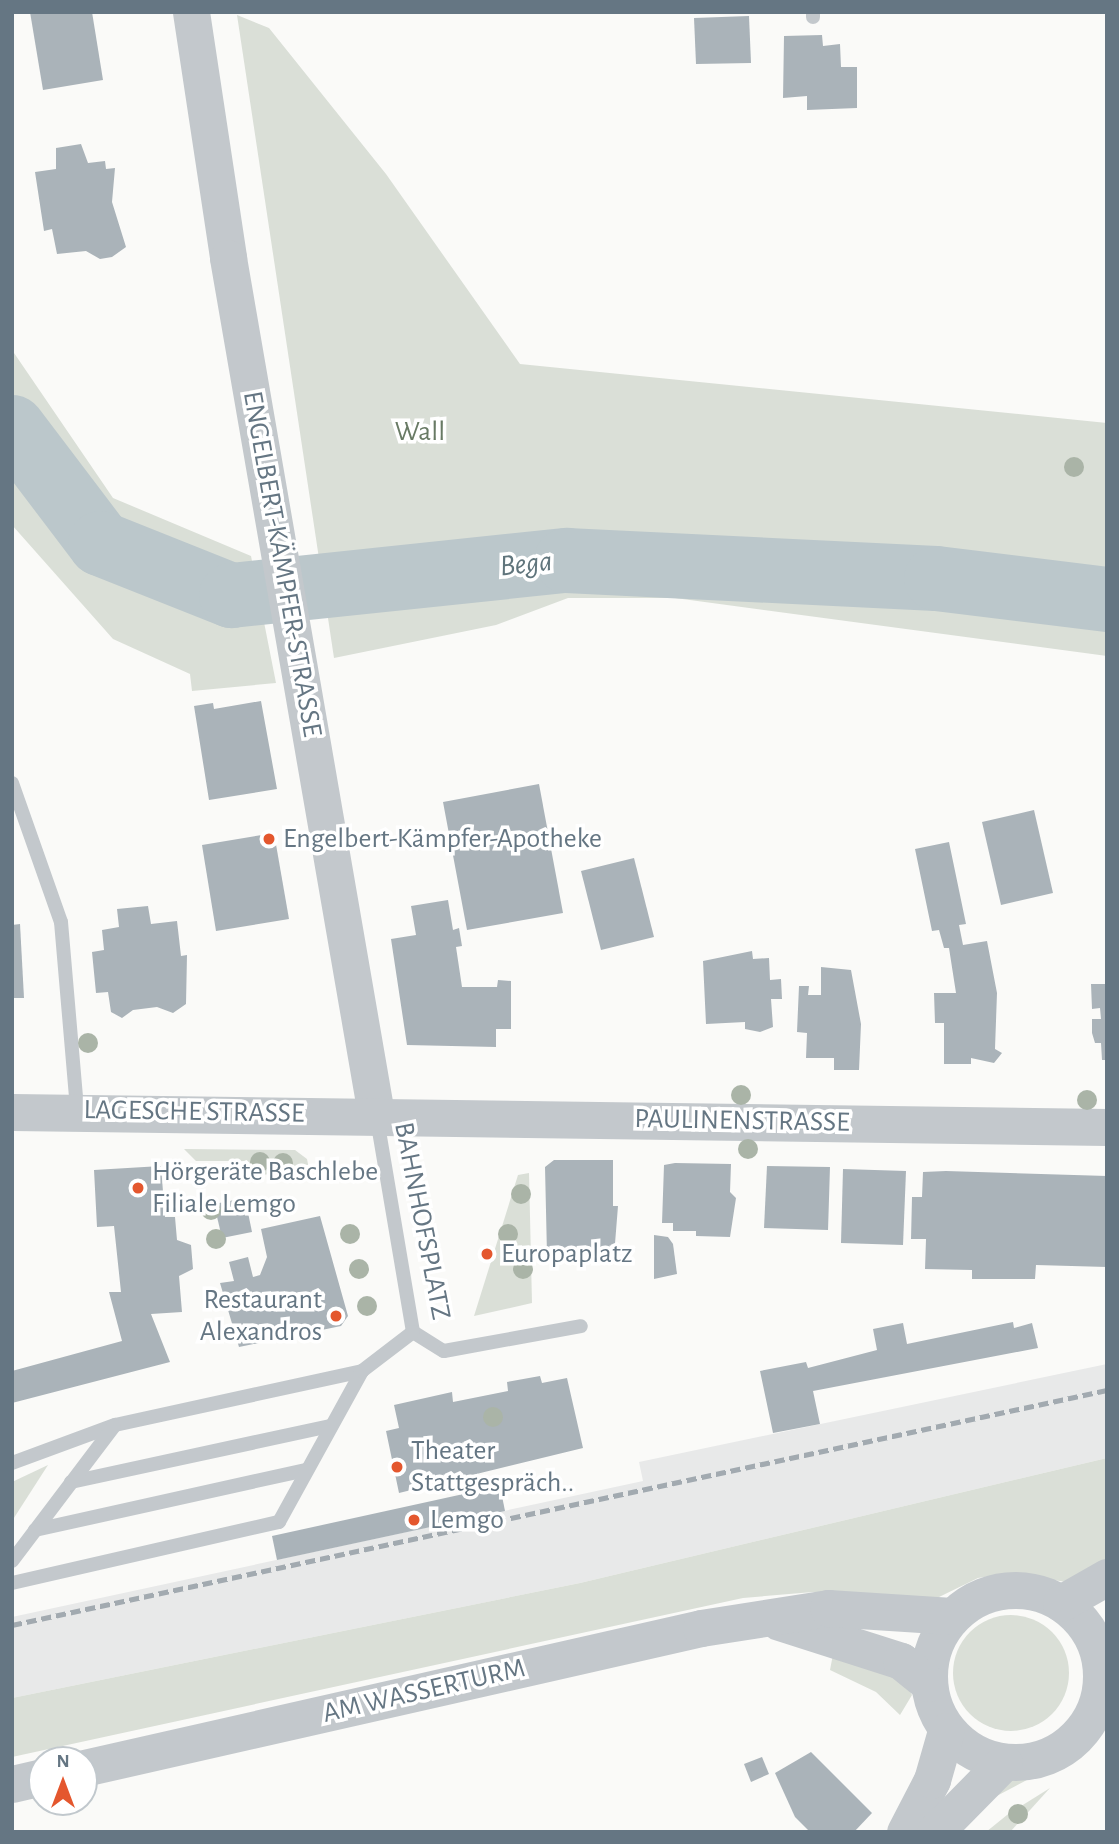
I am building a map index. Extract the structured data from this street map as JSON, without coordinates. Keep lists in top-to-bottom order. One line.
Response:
{"streets":{"street":["ENGELBERT-KÄMPFER-STRASSE","LAGESCHE STRASSE","PAULINENSTRASSE","AM WASSERTURM"],"lane":["BAHNHOFSPLATZ"]},"crossings":[["ENGELBERT-KÄMPFER-STRASSE","LAGESCHE STRASSE"],["ENGELBERT-KÄMPFER-STRASSE","PAULINENSTRASSE"],["ENGELBERT-KÄMPFER-STRASSE","BAHNHOFSPLATZ"],["LAGESCHE STRASSE","PAULINENSTRASSE"],["LAGESCHE STRASSE","BAHNHOFSPLATZ"],["PAULINENSTRASSE","BAHNHOFSPLATZ"]],"water":["Bega"],"parks":["Wall"],"places":["Engelbert-Kämpfer-Apotheke","Hörgeräte Baschlebe Filiale Lemgo","Europaplatz","Restaurant Alexandros","Theater Stattgespräch..","Lemgo"],"north":"top"}
